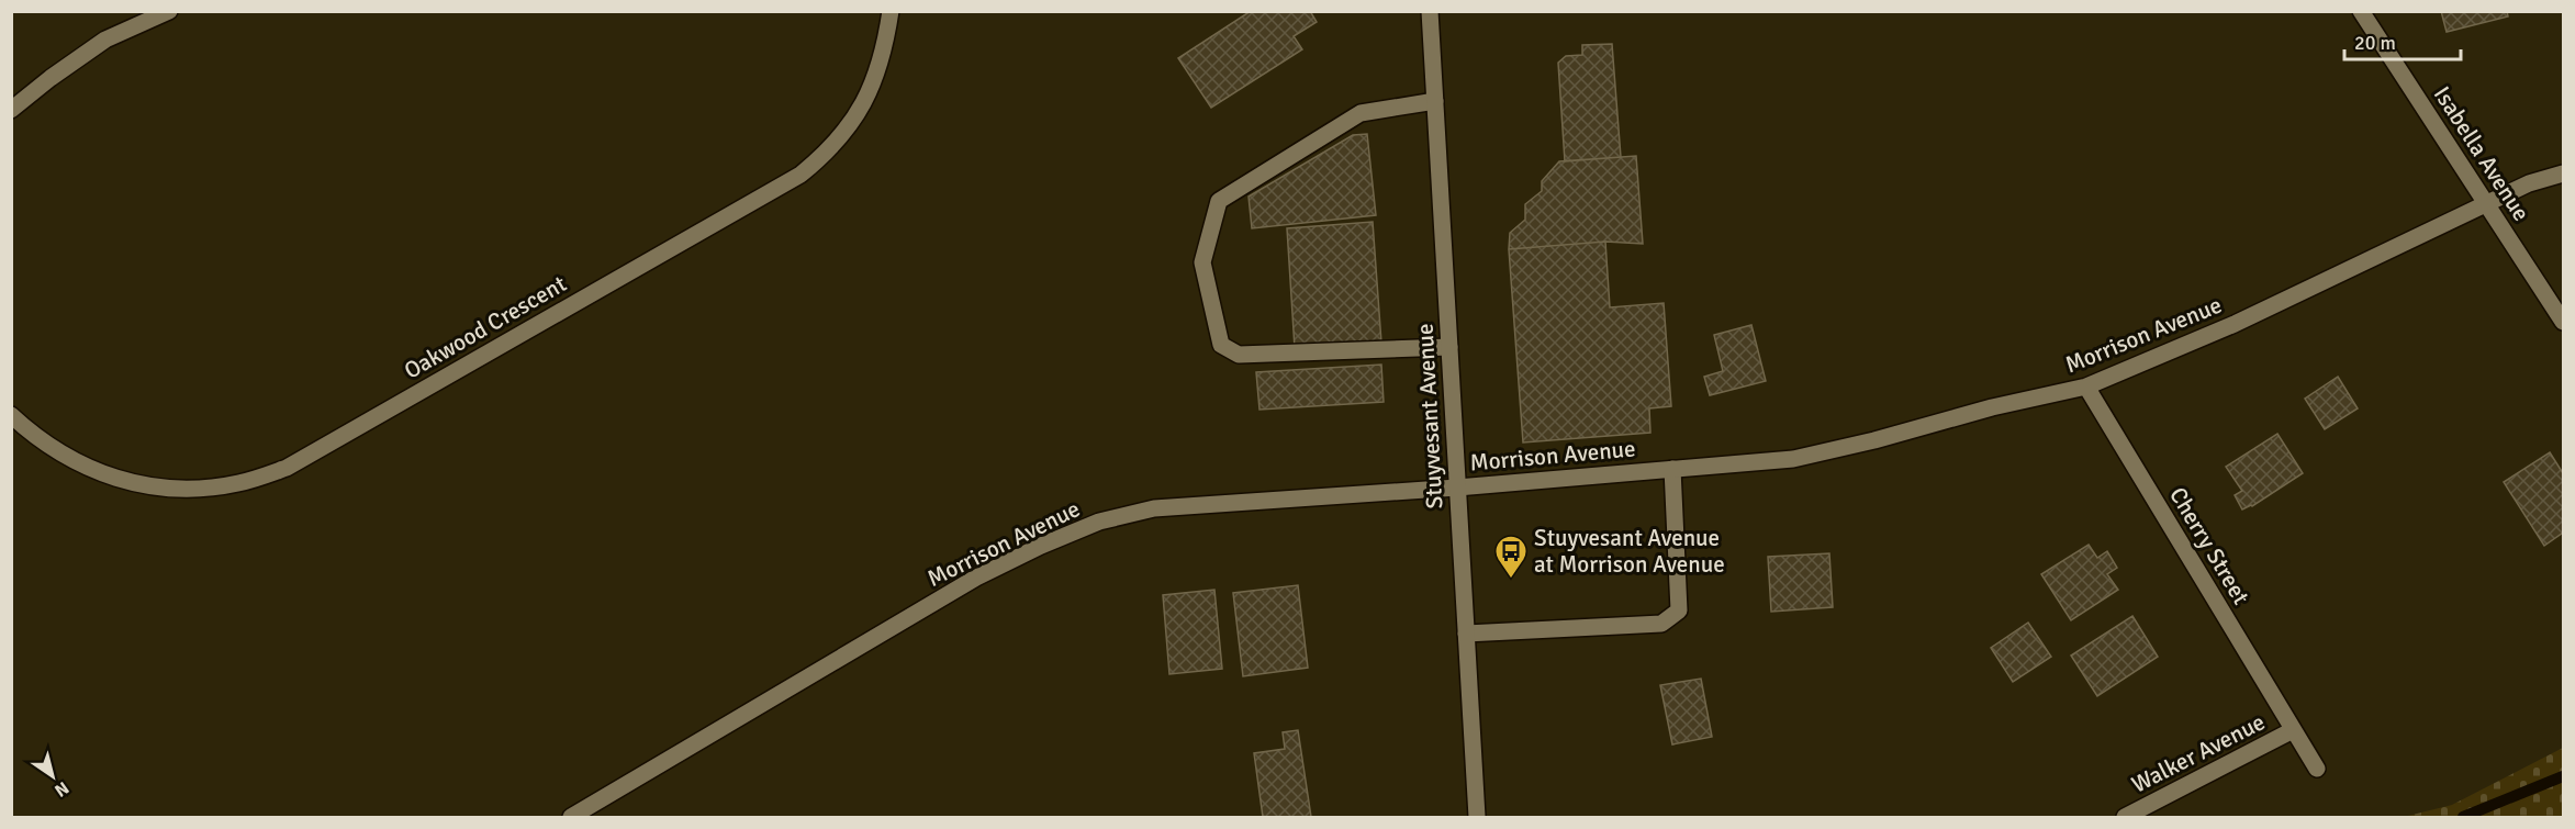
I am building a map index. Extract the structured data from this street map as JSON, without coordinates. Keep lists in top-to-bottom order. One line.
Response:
{"streets":{"street":["Isabella Avenue","Oakwood Crescent","Morrison Avenue","Stuyvesant Avenue","Cherry Street","Walker Avenue"]},"crossings":[["Isabella Avenue","Morrison Avenue"],["Morrison Avenue","Stuyvesant Avenue"],["Morrison Avenue","Cherry Street"],["Cherry Street","Walker Avenue"]],"places":{"bus stop":["Stuyvesant Avenue at Morrison Avenue"]},"scale_bar":"20 m","north":"bottom right"}
